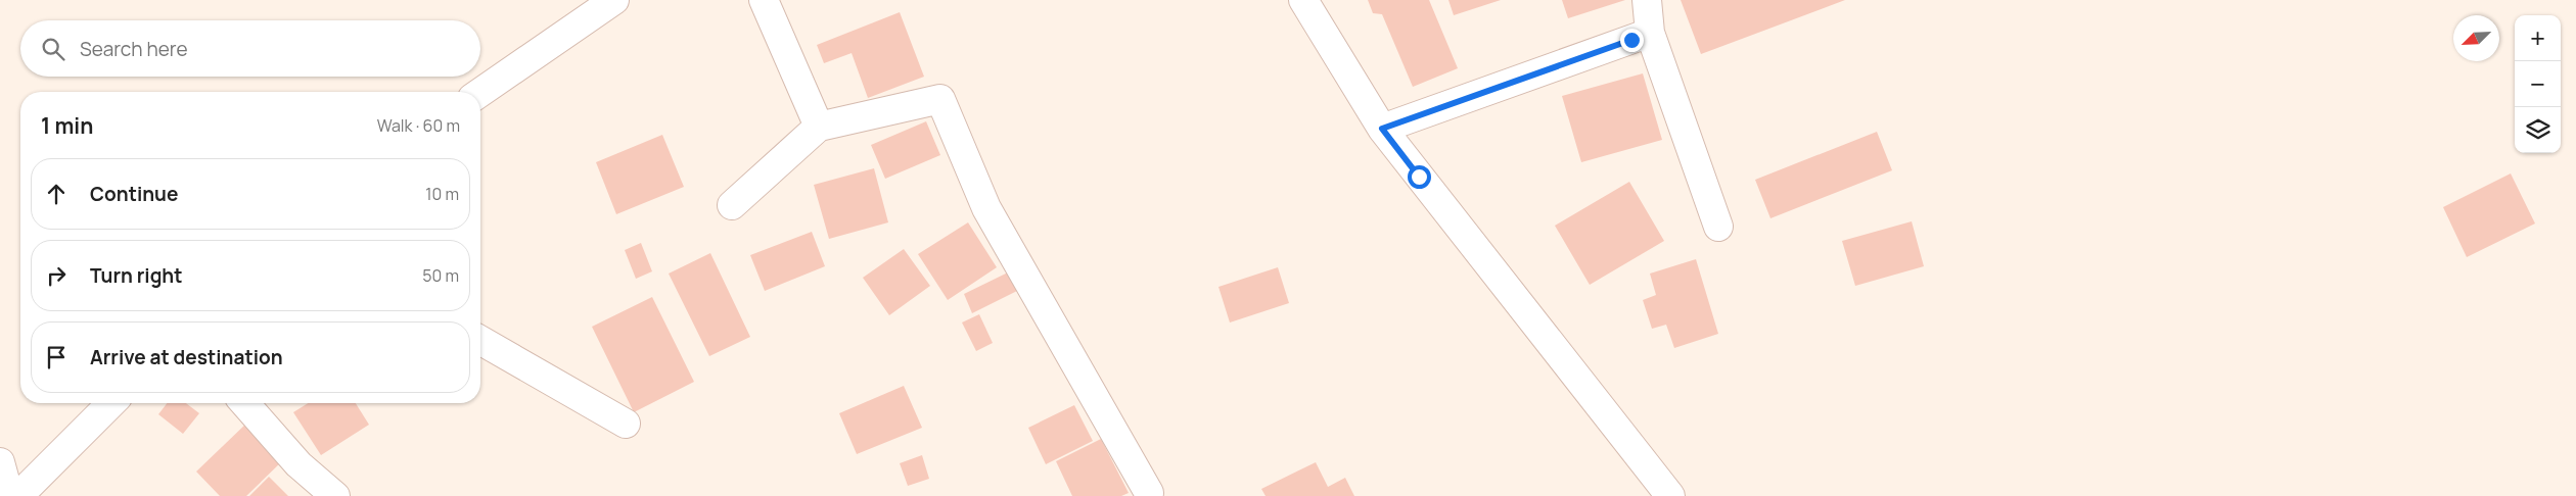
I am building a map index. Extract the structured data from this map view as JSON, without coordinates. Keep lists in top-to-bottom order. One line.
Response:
{"north":"bottom left","page":{"map_buttons":["+","−"],"search":"Search here","heading":["1 min","Walk · 60 m"],"list":[["Continue","10 m"],["Turn right","50 m"],"Arrive at destination"]}}
